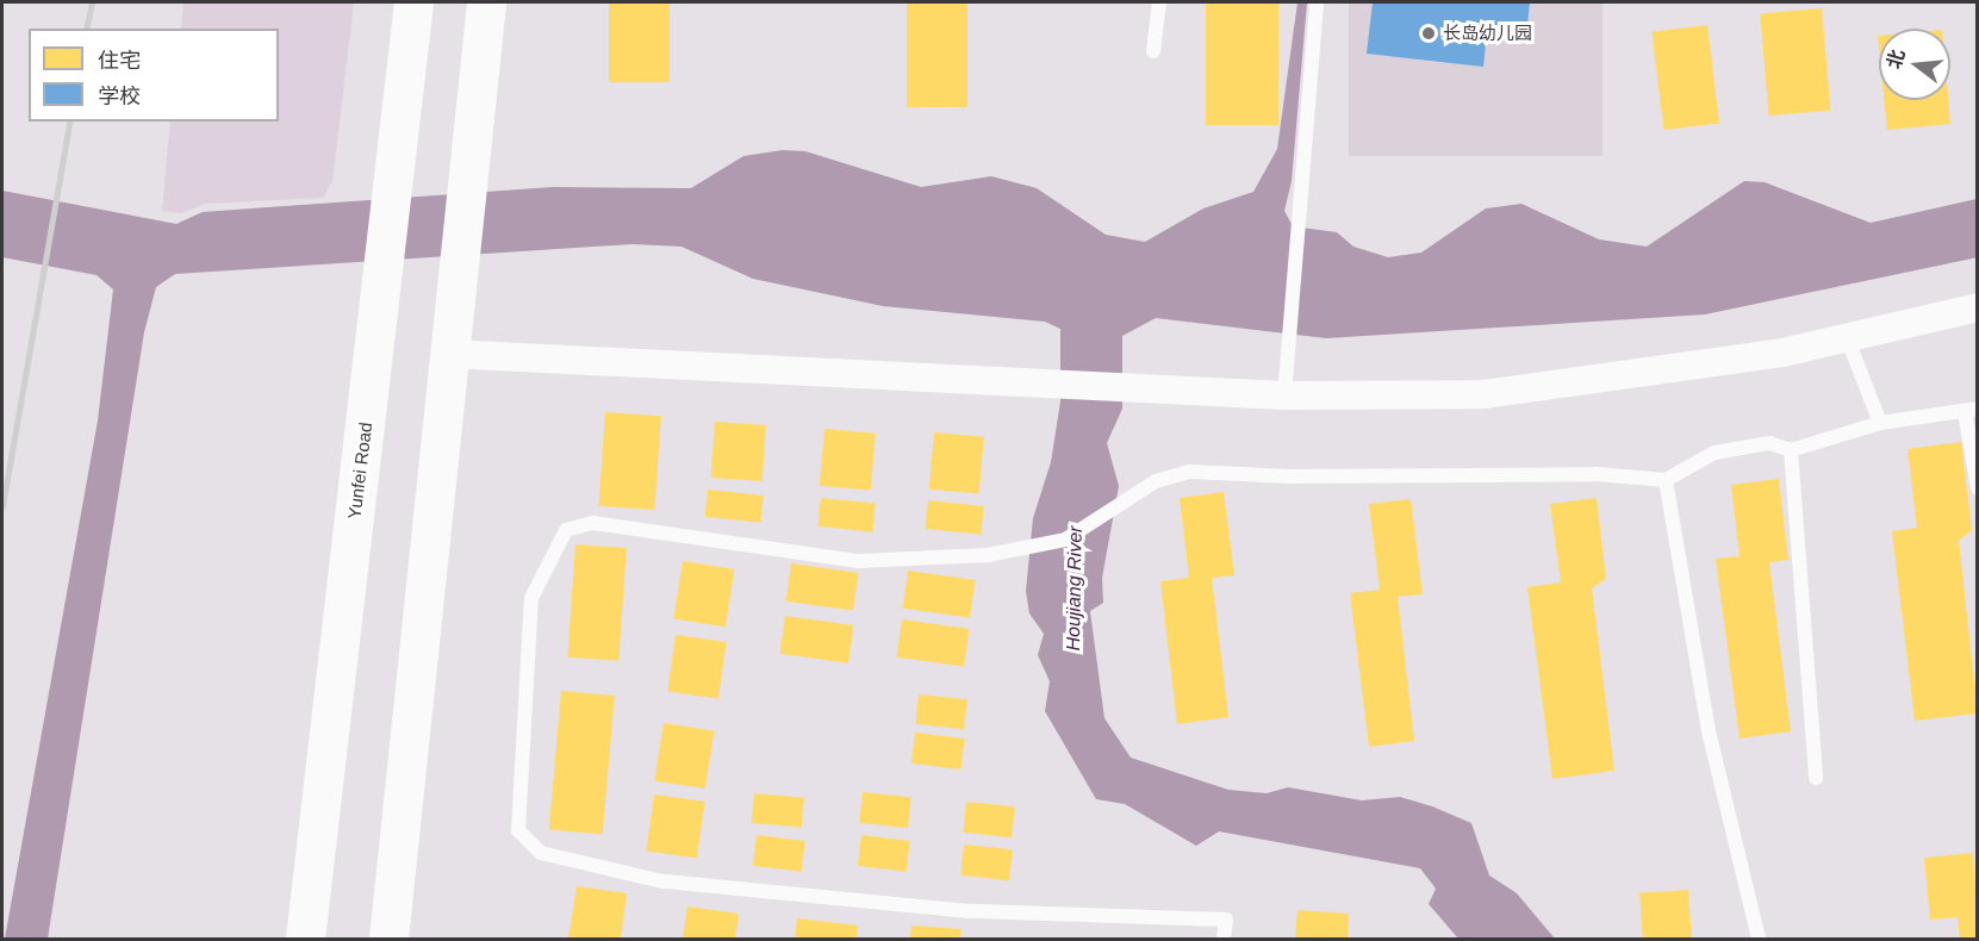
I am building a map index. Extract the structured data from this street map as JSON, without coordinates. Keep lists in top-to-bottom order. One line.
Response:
{"streets":{"main road":["Yunfei Road"]},"water":["Houjiang River"],"places":["长岛幼儿园"],"legend":["住宅","学校"],"north":"left"}
